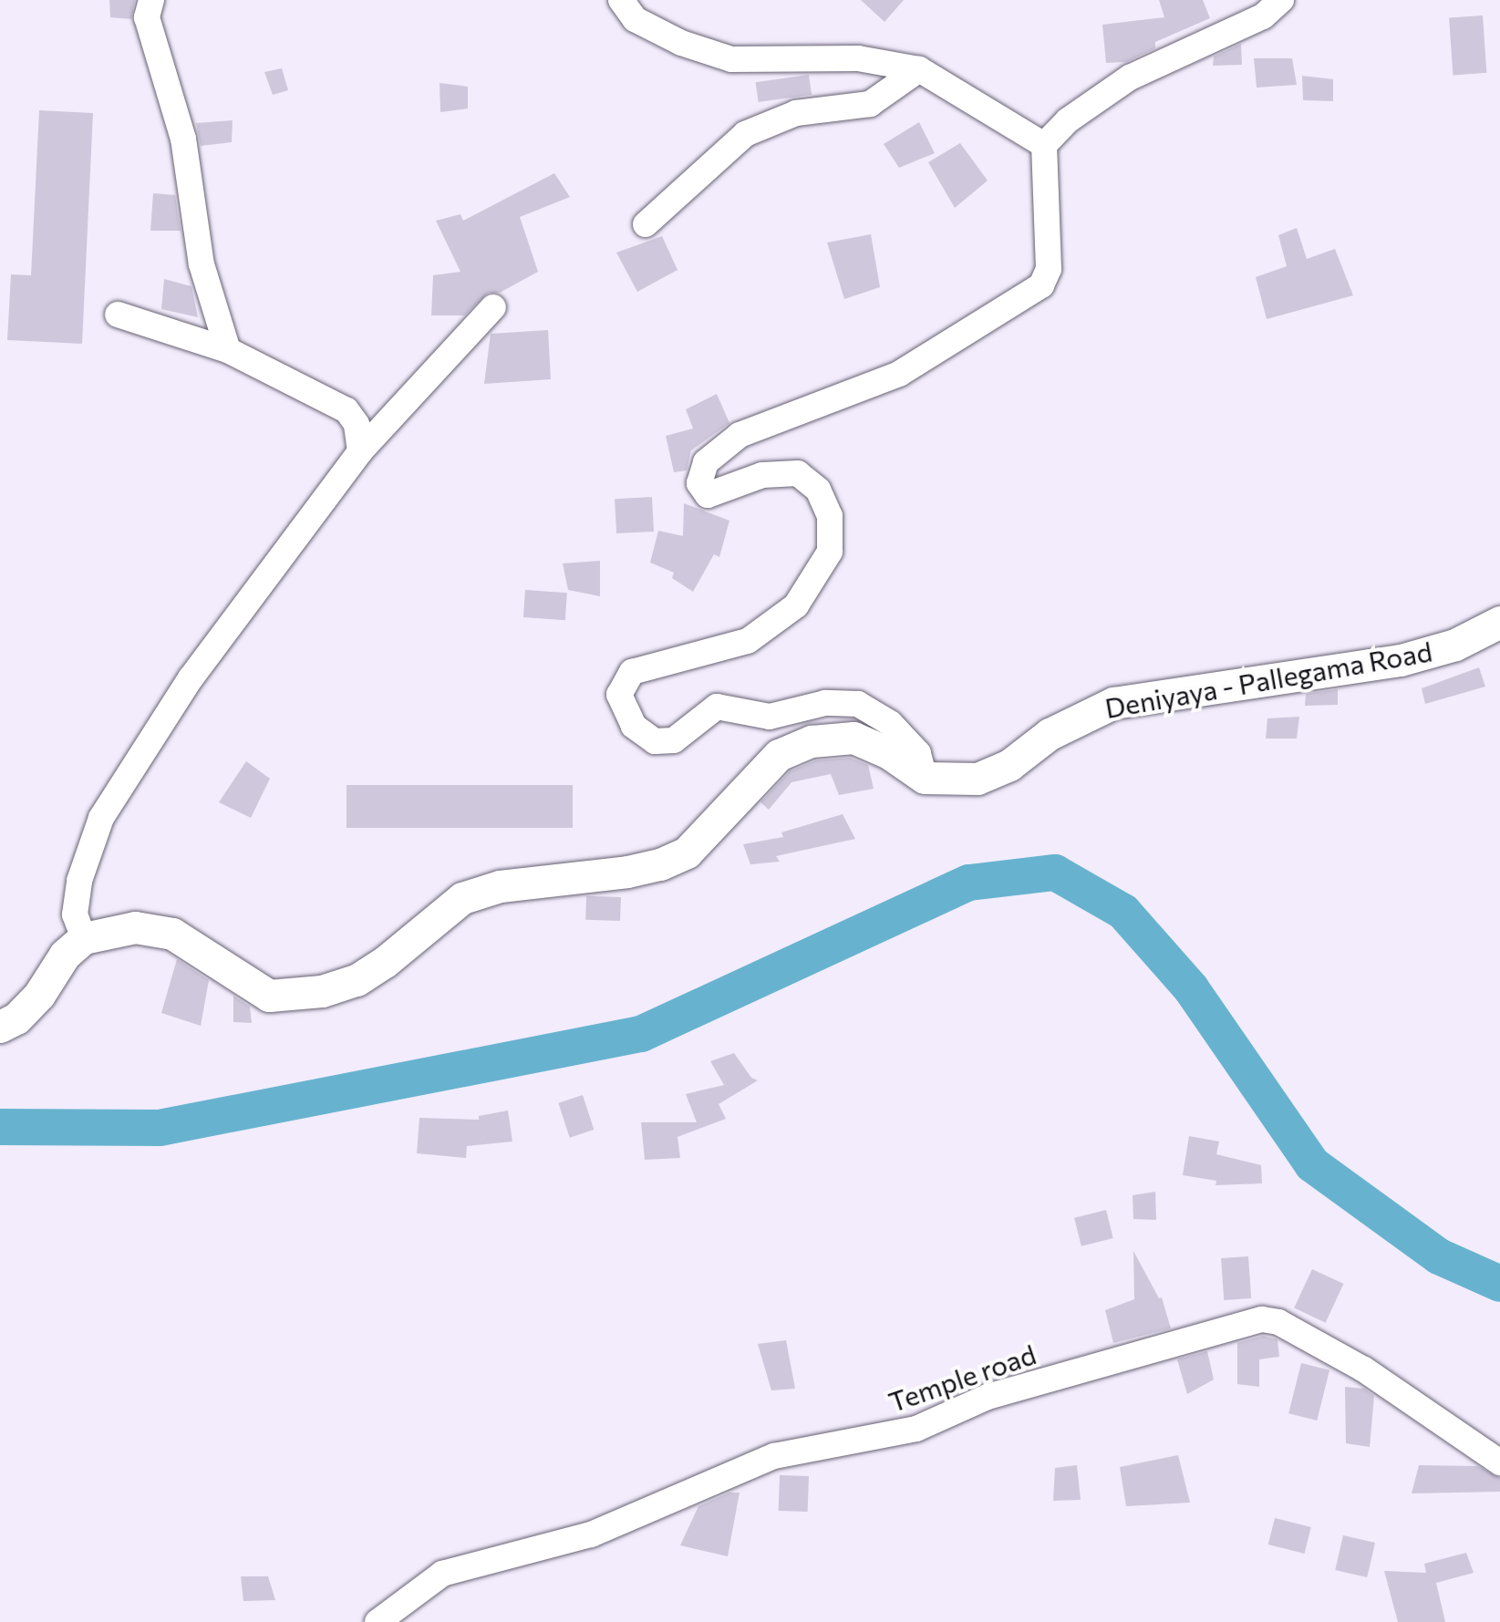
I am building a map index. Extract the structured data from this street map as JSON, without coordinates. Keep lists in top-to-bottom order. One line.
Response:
{"streets":{"main road":["Deniyaya - Pallegama Road"],"street":["Temple road"]}}
